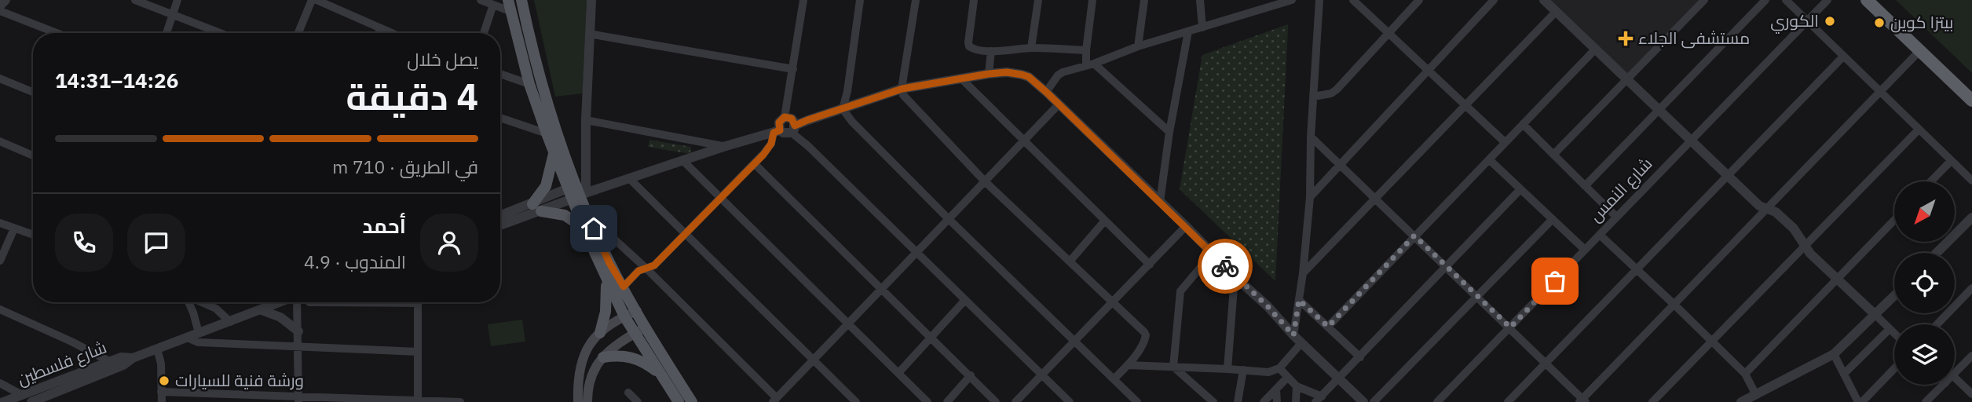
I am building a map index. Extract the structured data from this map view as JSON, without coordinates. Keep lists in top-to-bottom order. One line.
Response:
{"streets":{"street":["شارع النمس","شارع فلسطين"]},"places":{"other":["الكوري","بيتزا كوين","ورشة فنية للسيارات"],"health":["مستشفى الجلاء"]},"north":"bottom left","page":{"heading":["4 دقيقة","يصل خلال","14:26–14:31"],"panel":["أحمد","المندوب · 4.9"],"bar":"في الطريق · 710 m"}}
